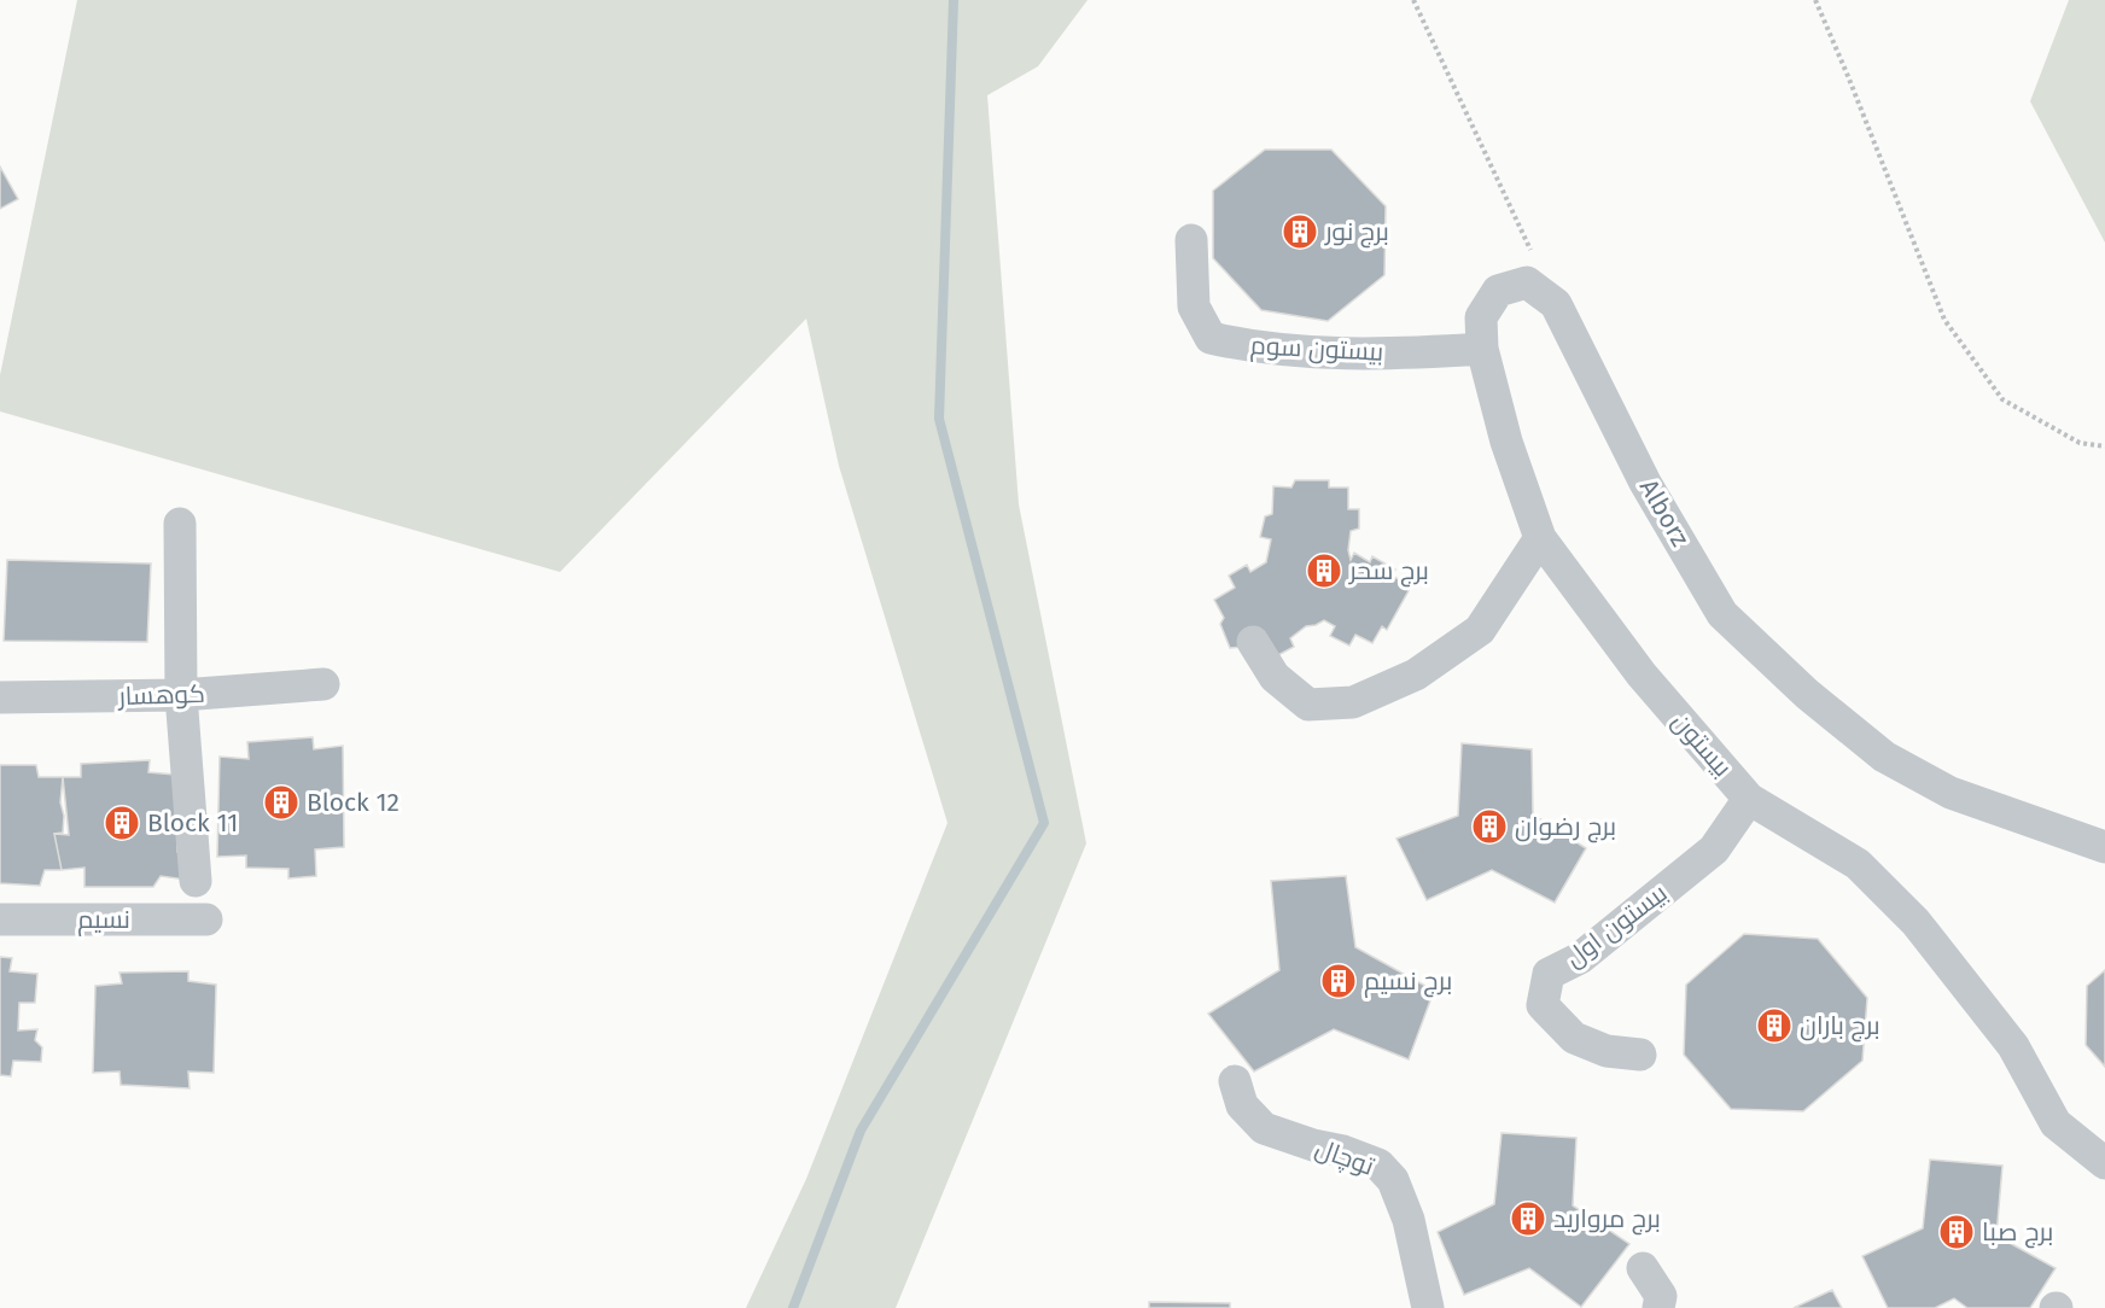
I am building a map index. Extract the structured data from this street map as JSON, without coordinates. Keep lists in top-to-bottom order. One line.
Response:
{"streets":{"street":["بیستون سوم","Alborz","کوهسار","بیستون","نسیم","بیستون اول","توچال"]},"crossings":[["بیستون سوم","بیستون"],["Alborz","بیستون"],["بیستون","بیستون اول"]],"places":{"building":["برج نور","برج سحر","Block 12","Block 11","برج رضوان","برج نسیم","برج باران","برج مروارید","برج صبا"]}}
